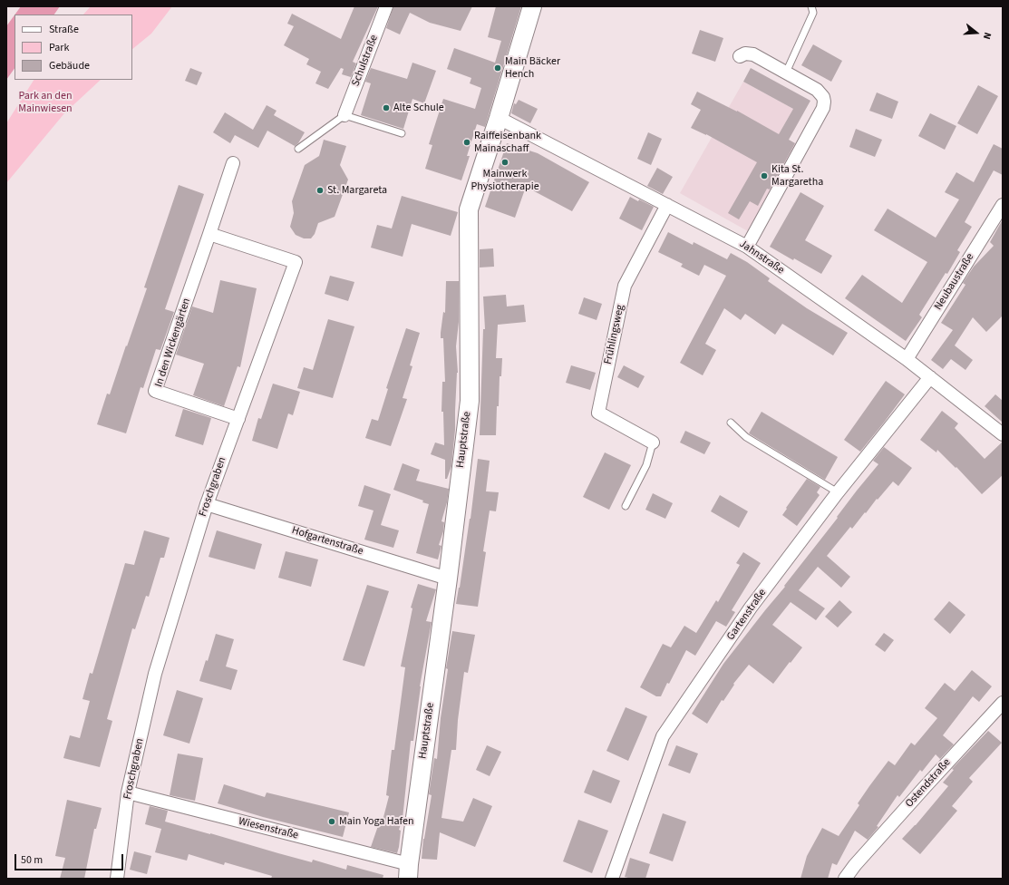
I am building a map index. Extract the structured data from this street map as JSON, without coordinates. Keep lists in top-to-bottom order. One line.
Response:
{"streets":{"street":["Schulstraße","Jahnstraße","Neubaustraße","Frühlingsweg","In den Wickengärten","Hauptstraße","Froschgraben","Hofgartenstraße","Gartenstraße","Ostendstraße","Wiesenstraße"]},"crossings":[["Jahnstraße","Neubaustraße"],["Jahnstraße","Frühlingsweg"],["Jahnstraße","Hauptstraße"],["Jahnstraße","Gartenstraße"],["In den Wickengärten","Froschgraben"],["Hauptstraße","Hofgartenstraße"],["Hauptstraße","Wiesenstraße"],["Froschgraben","Hofgartenstraße"],["Froschgraben","Wiesenstraße"]],"parks":["Park an den Mainwiesen"],"places":["Main Bäcker Hench","Alte Schule","Raiffeisenbank Mainaschaff","Mainwerk Physiotherapie","Kita St. Margaretha","St. Margareta","Main Yoga Hafen"],"legend":["Straße","Park","Gebäude"],"scale_bar":"50 m","north":"right"}
